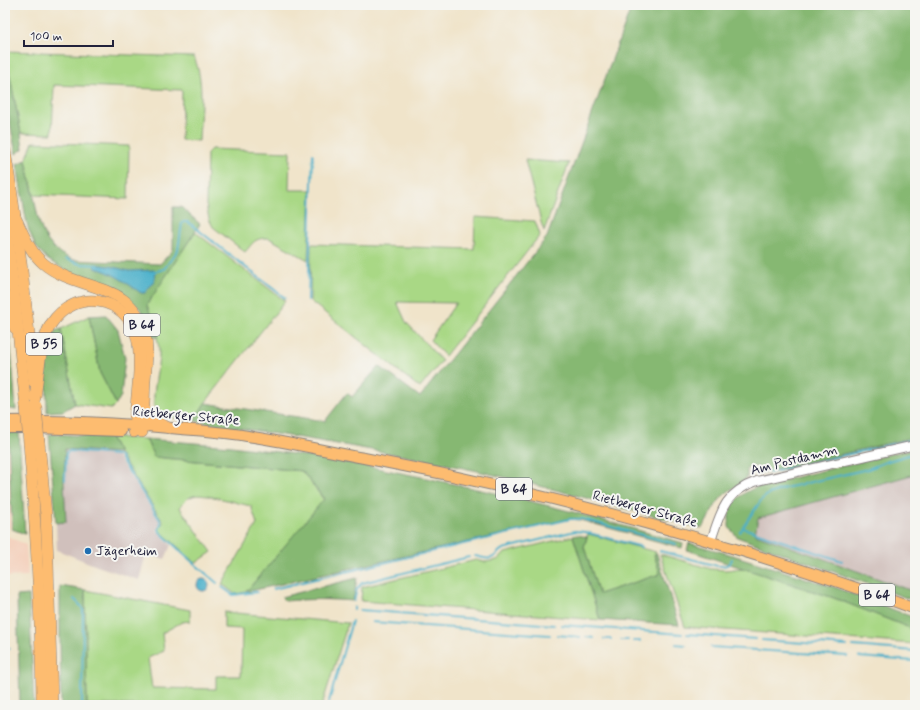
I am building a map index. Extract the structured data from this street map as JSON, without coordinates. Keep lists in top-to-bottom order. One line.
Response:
{"streets":{"highway":["B 64","B 55"],"main road":["Rietberger Straße"],"street":["Am Postdamm"]},"crossings":[["B 64","B 55"],["B 64","Rietberger Straße"],["B 55","Rietberger Straße"],["Rietberger Straße","Am Postdamm"]],"places":["Jägerheim"],"scale_bar":"100 m"}
